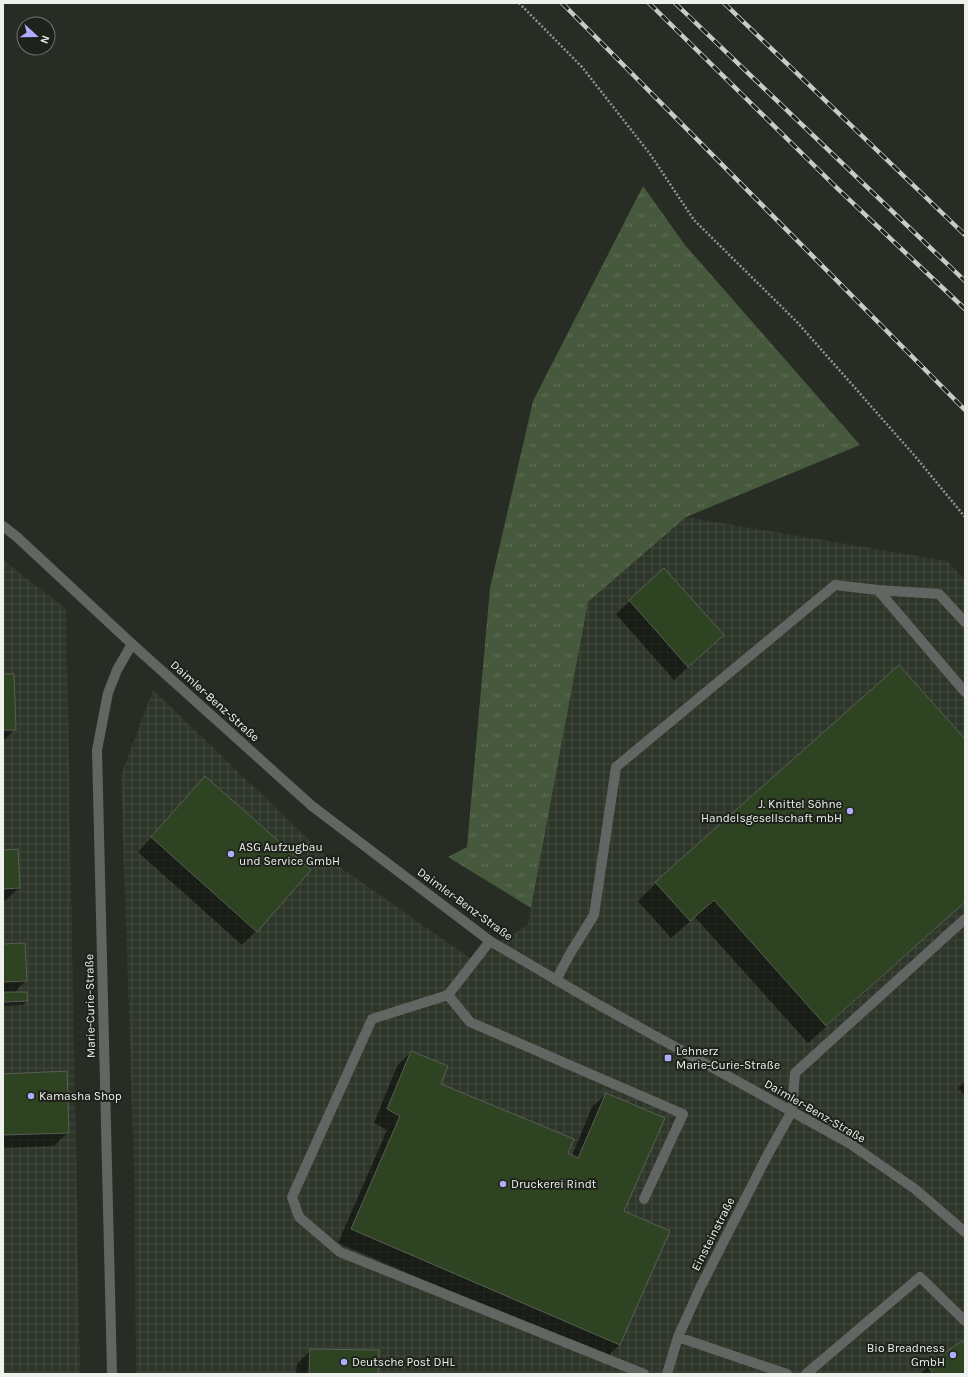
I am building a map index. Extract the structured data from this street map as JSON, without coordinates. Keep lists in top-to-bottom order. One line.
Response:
{"streets":{"street":["Daimler-Benz-Straße","Marie-Curie-Straße","Einsteinstraße"]},"crossings":[["Daimler-Benz-Straße","Marie-Curie-Straße"],["Daimler-Benz-Straße","Einsteinstraße"]],"places":{"other":["J. Knittel Söhne Handelsgesellschaft mbH","ASG Aufzugbau und Service GmbH","Kamasha Shop","Druckerei Rindt","Bio Breadness GmbH","Deutsche Post DHL"],"transit":["Lehnerz Marie-Curie-Straße"]},"north":"right"}
